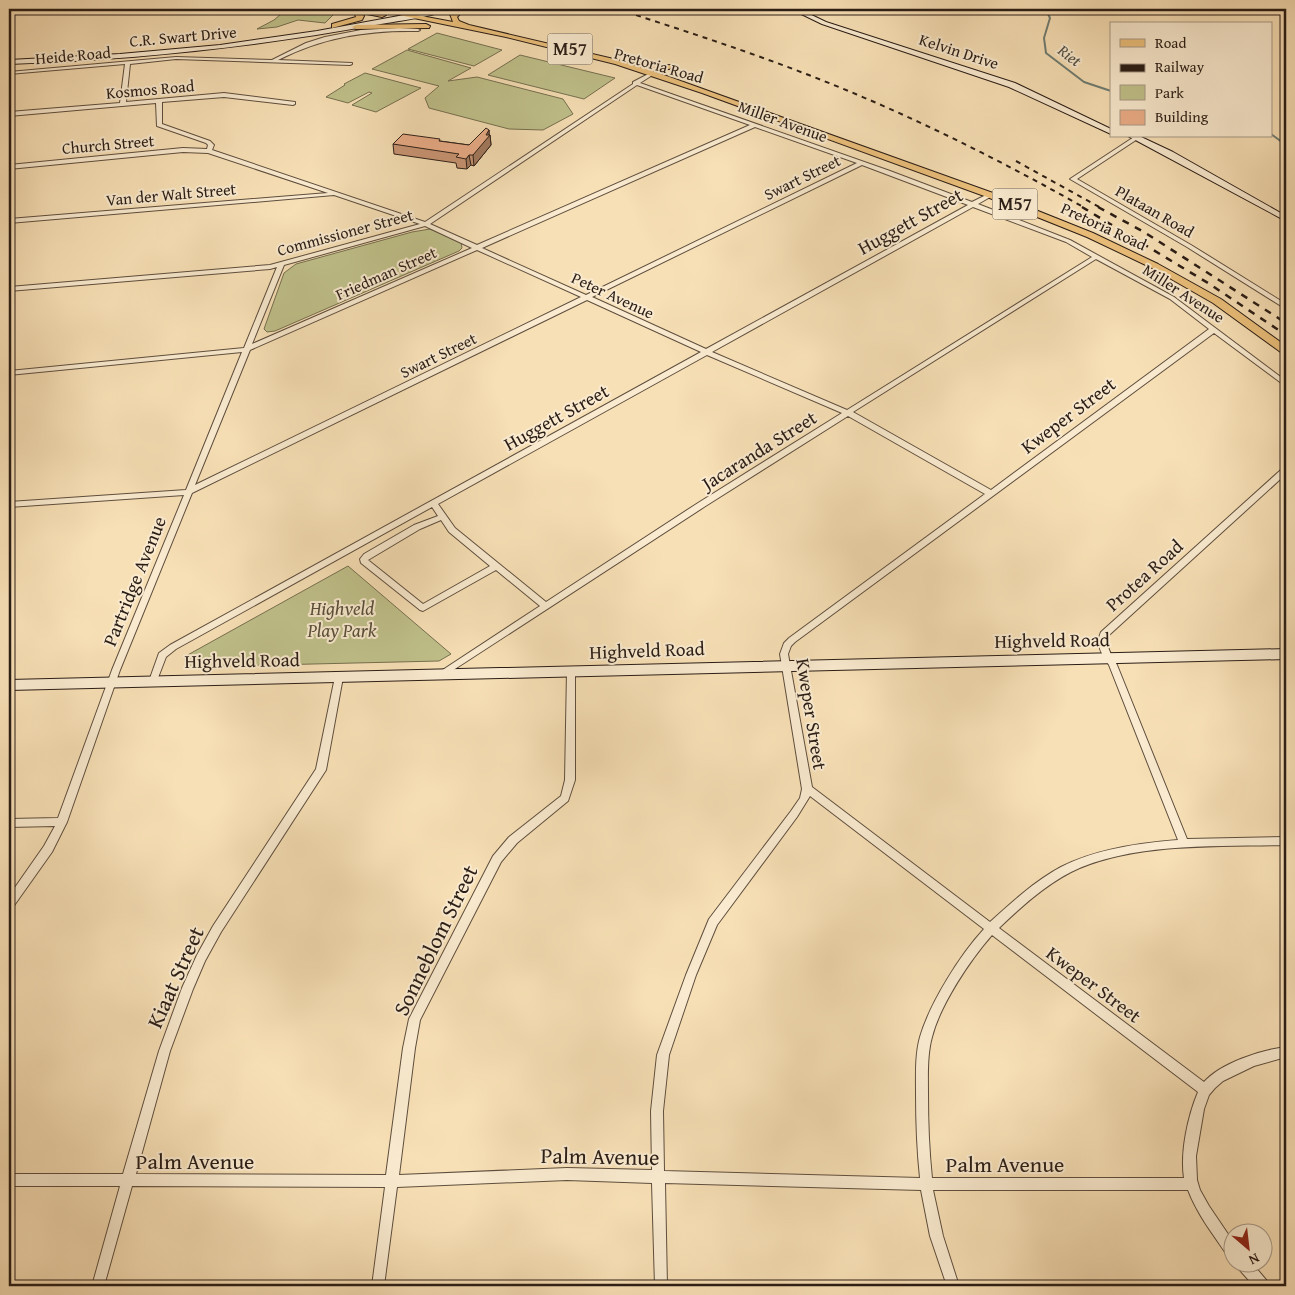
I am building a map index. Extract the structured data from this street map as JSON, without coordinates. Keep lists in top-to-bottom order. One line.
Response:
{"streets":{"main road":["M57","Pretoria Road"],"street":["C.R. Swart Drive","Kelvin Drive","Heide Road","Kosmos Road","Miller Avenue","Church Street","Swart Street","Van der Walt Street","Plataan Road","Huggett Street","Commissioner Street","Friedman Street","Peter Avenue","Kweper Street","Jacaranda Street","Protea Road","Partridge Avenue","Highveld Road","Sonneblom Street","Kiaat Street","Palm Avenue"]},"crossings":[["C.R. Swart Drive","Pretoria Road"],["Pretoria Road","Miller Avenue"],["Pretoria Road","Huggett Street"],["Pretoria Road","Commissioner Street"],["Miller Avenue","Swart Street"],["Miller Avenue","Huggett Street"],["Miller Avenue","Commissioner Street"],["Miller Avenue","Friedman Street"],["Miller Avenue","Kweper Street"],["Miller Avenue","Jacaranda Street"],["Church Street","Peter Avenue"],["Swart Street","Peter Avenue"],["Swart Street","Partridge Avenue"],["Van der Walt Street","Peter Avenue"],["Huggett Street","Peter Avenue"],["Huggett Street","Highveld Road"],["Commissioner Street","Peter Avenue"],["Commissioner Street","Partridge Avenue"],["Friedman Street","Peter Avenue"],["Friedman Street","Partridge Avenue"],["Peter Avenue","Kweper Street"],["Peter Avenue","Jacaranda Street"],["Kweper Street","Highveld Road"],["Jacaranda Street","Highveld Road"],["Protea Road","Highveld Road"],["Partridge Avenue","Highveld Road"],["Highveld Road","Sonneblom Street"],["Highveld Road","Kiaat Street"],["Sonneblom Street","Palm Avenue"],["Kiaat Street","Palm Avenue"]],"water":["Riet"],"parks":["Highveld Play Park"],"legend":["Road","Railway","Park","Building"],"north":"bottom right"}
